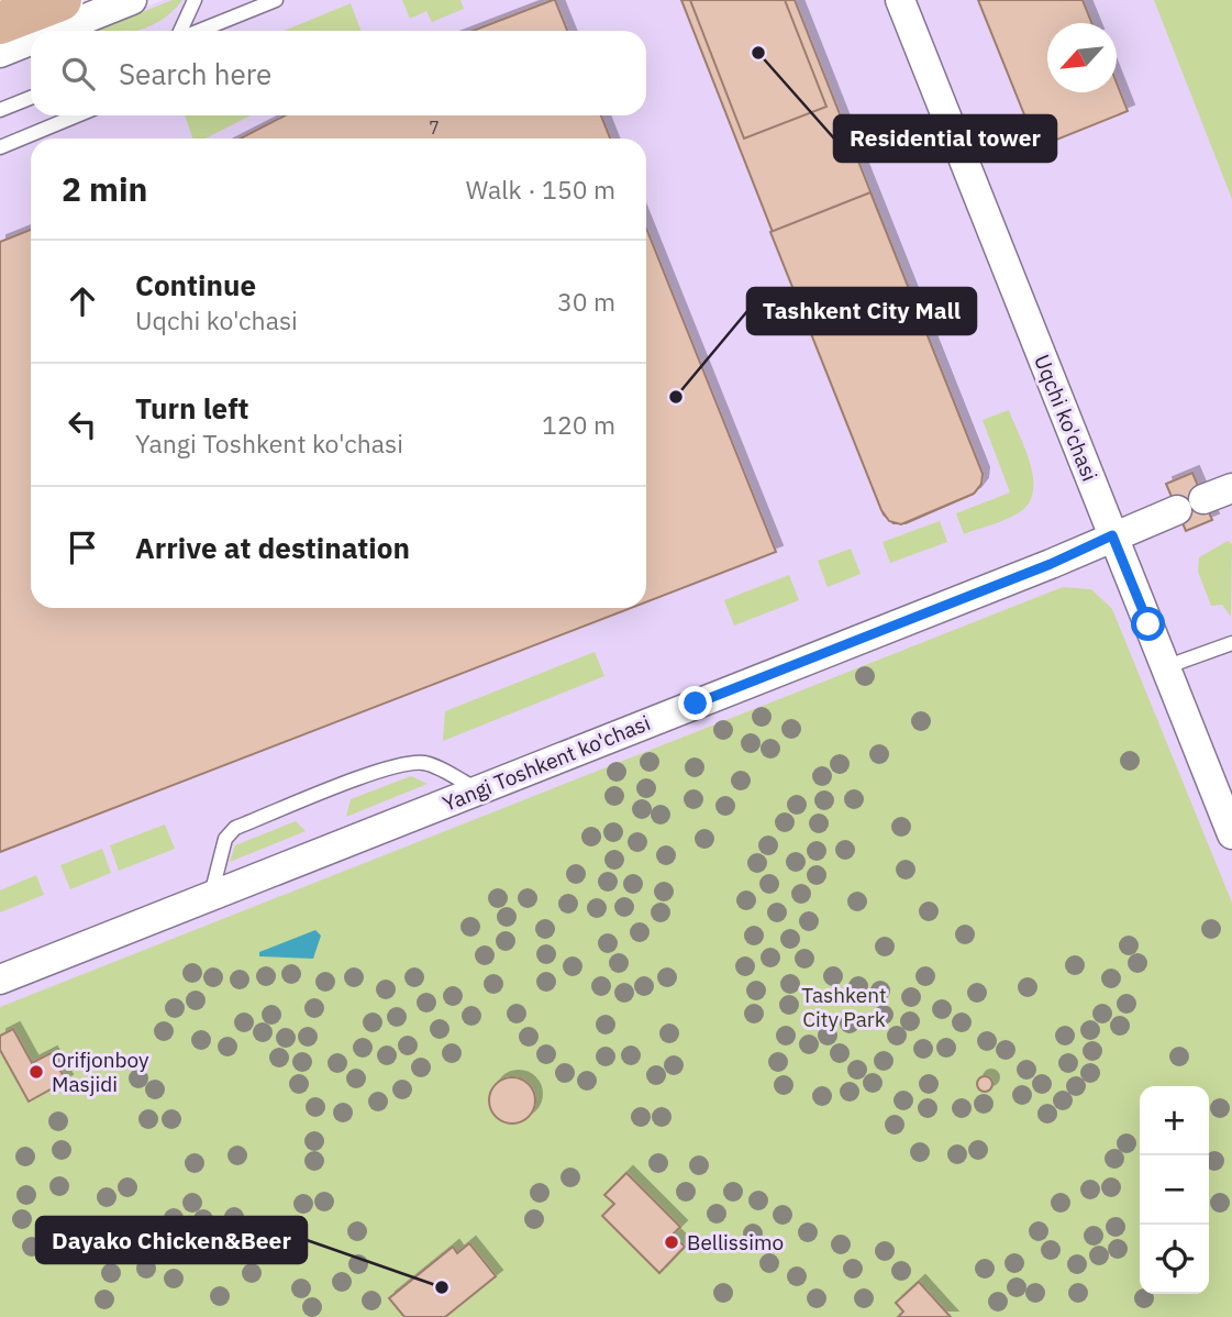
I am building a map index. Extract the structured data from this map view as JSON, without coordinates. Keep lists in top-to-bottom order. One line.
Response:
{"streets":{"street":["Uqchi ko'chasi","Yangi Toshkent ko'chasi"]},"crossings":[["Uqchi ko'chasi","Yangi Toshkent ko'chasi"]],"parks":["Tashkent City Park"],"places":["Residential tower","Tashkent City Mall","Orifjonboy Masjidi","Bellissimo","Dayako Chicken&Beer"],"house_numbers":["7"],"north":"bottom left","page":{"search":"Search here","heading":["2 min","Walk · 150 m"],"list":[["Continue","Uqchi ko'chasi","30 m"],["Turn left","Yangi Toshkent ko'chasi","120 m"],"Arrive at destination"],"map_buttons":["+","−"]}}
